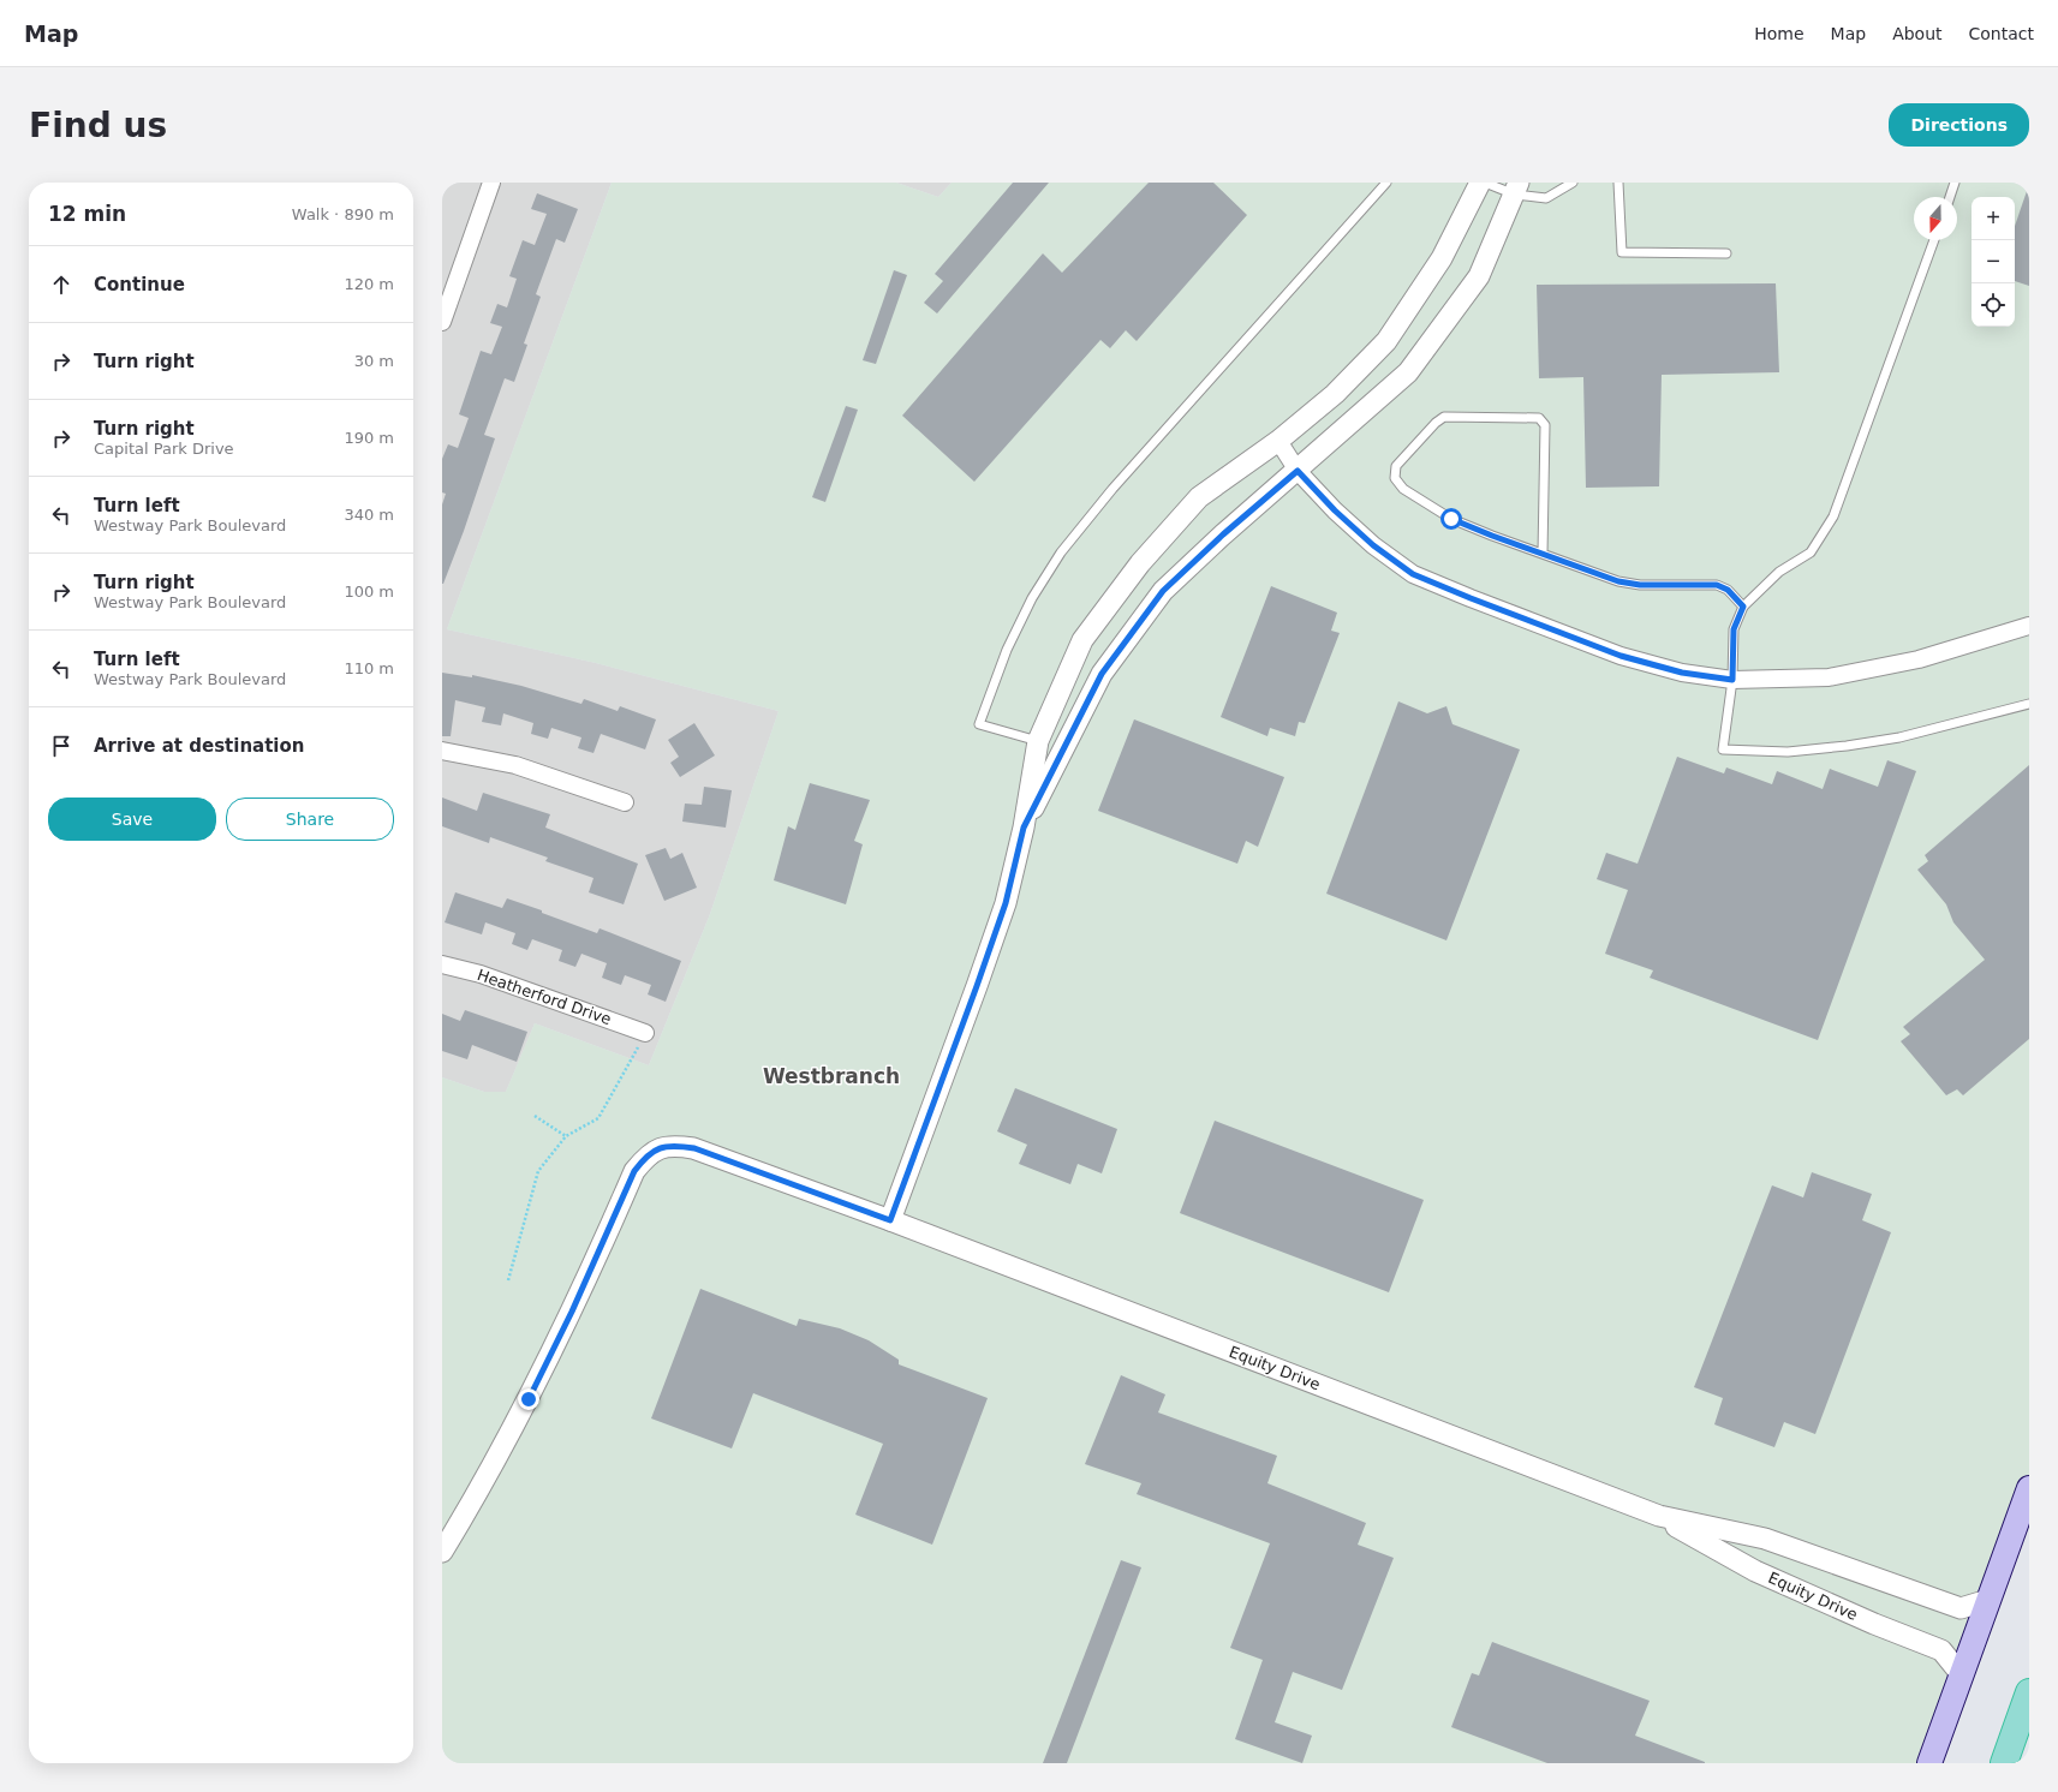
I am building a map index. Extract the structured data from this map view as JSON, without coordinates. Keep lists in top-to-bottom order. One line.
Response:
{"streets":{"street":["Heatherford Drive","Equity Drive"]},"districts":["Westbranch"],"north":"bottom","page":{"header":"Map","nav":["Home","Map","About","Contact"],"buttons":["Directions",["Save","Share"]],"title":"Find us","heading":["12 min","Walk · 890 m"],"map_buttons":["+","−"],"list":[["Continue","120 m"],["Turn right","30 m"],["Turn right","Capital Park Drive","190 m"],["Turn left","Westway Park Boulevard","340 m"],["Turn right","Westway Park Boulevard","100 m"],["Turn left","Westway Park Boulevard","110 m"],"Arrive at destination"]}}
